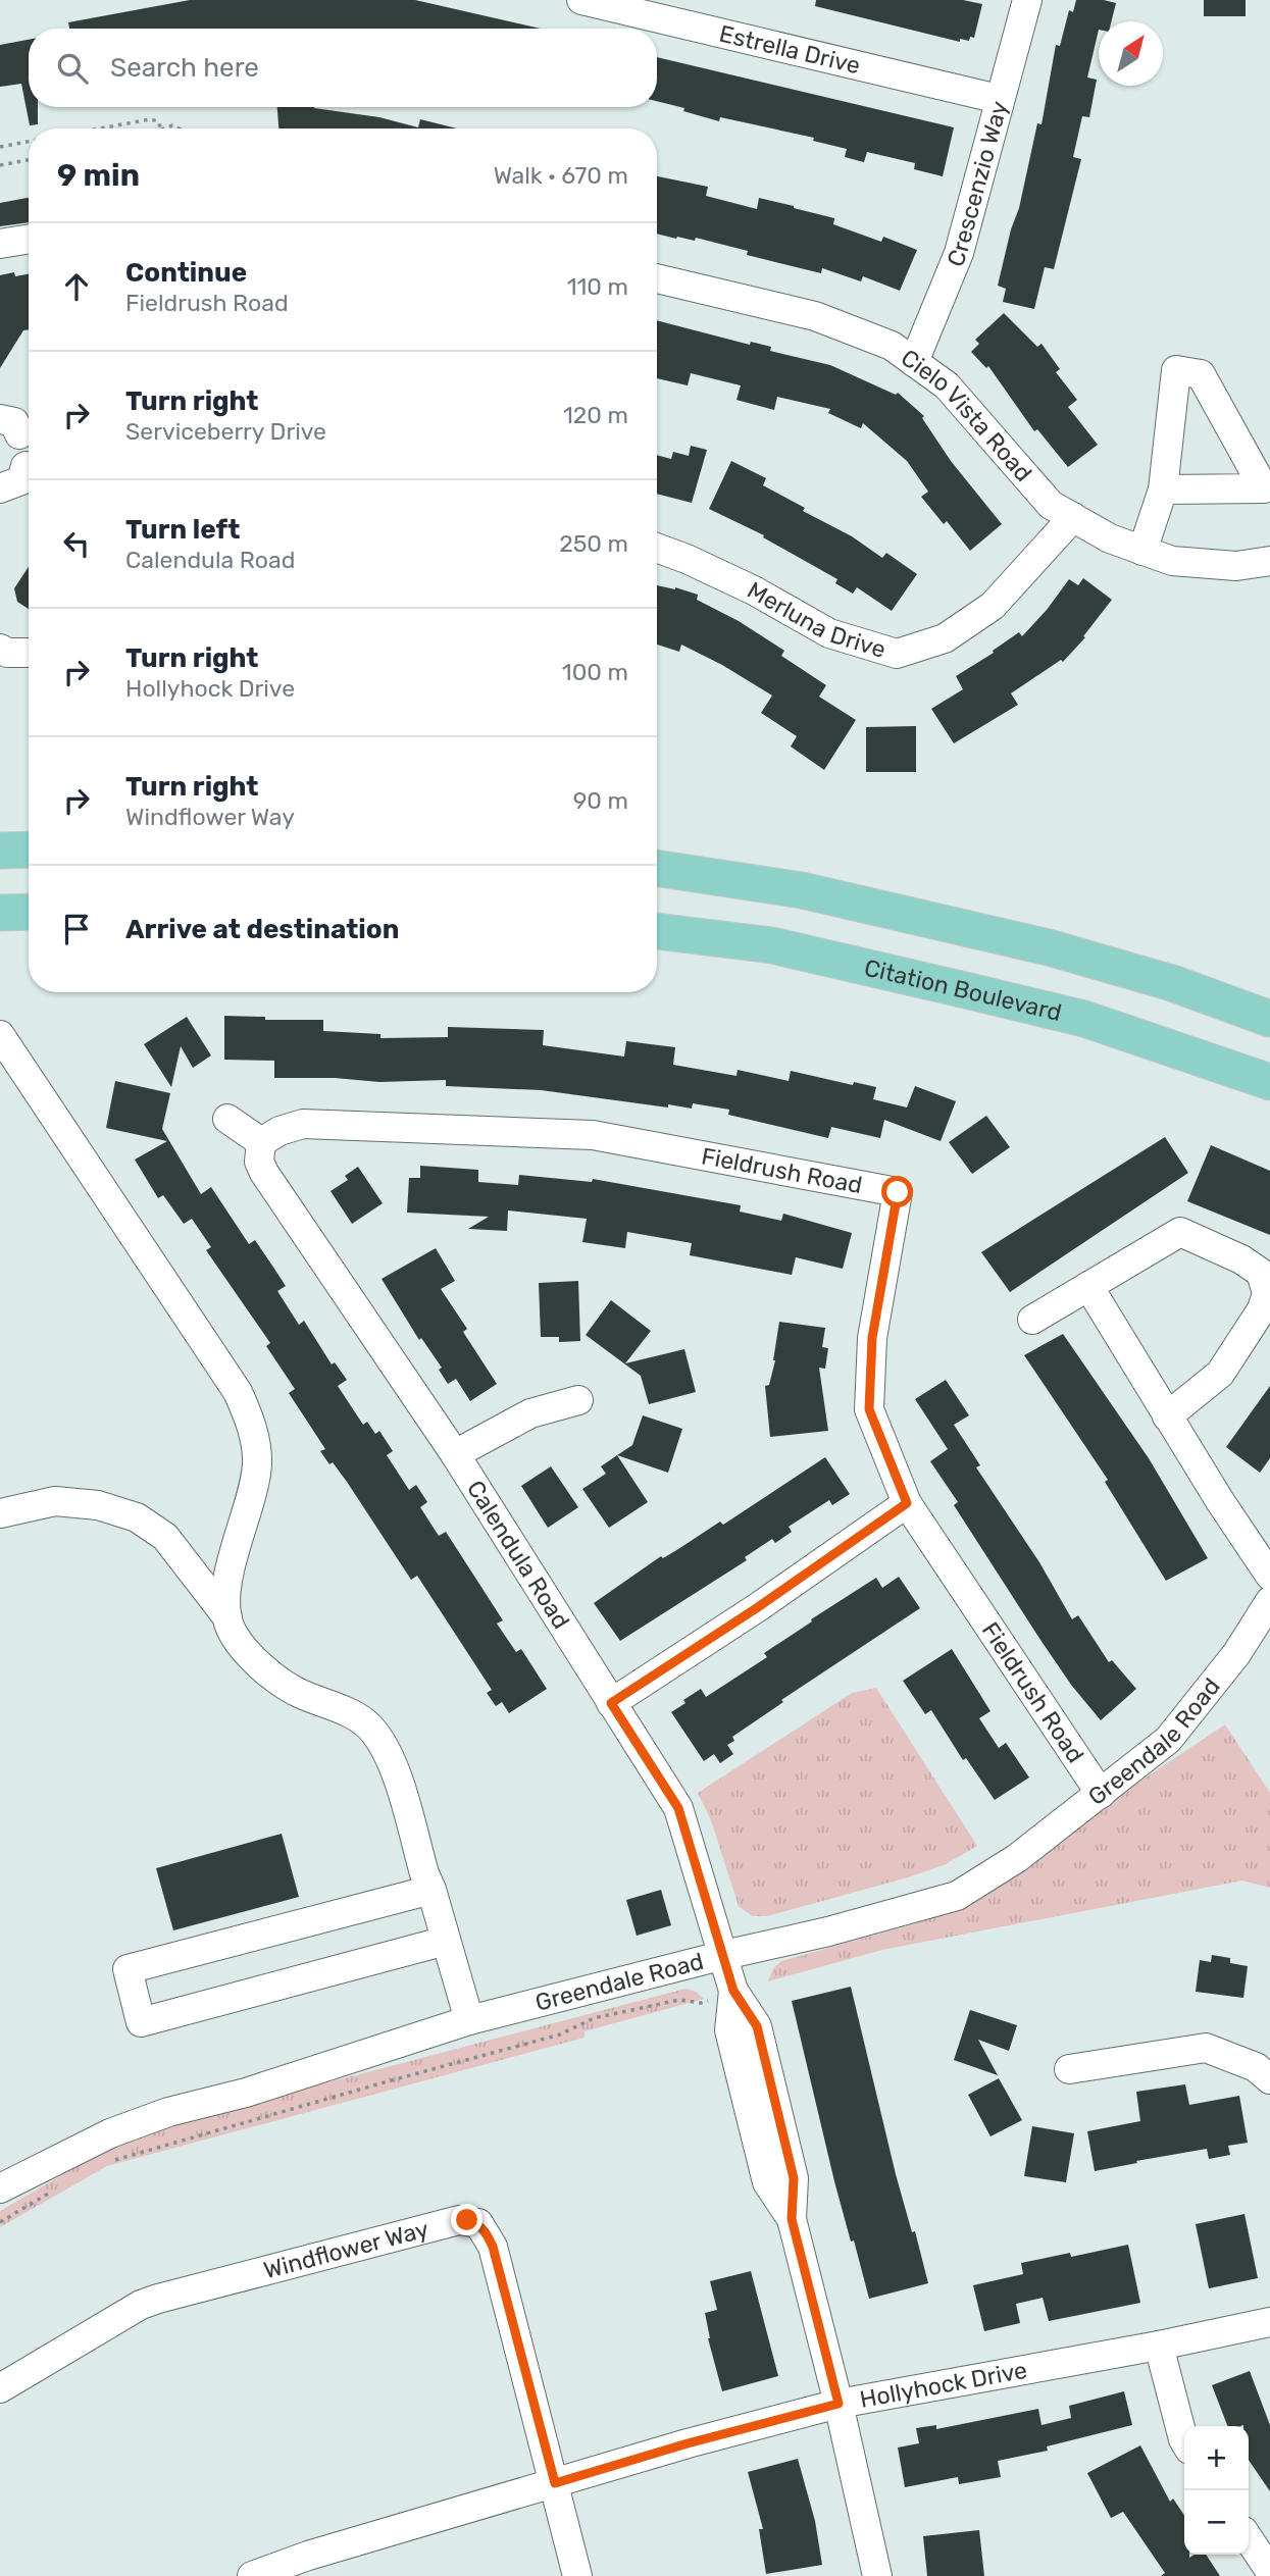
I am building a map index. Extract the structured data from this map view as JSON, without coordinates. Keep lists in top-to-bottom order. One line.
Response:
{"streets":{"main road":["Citation Boulevard"],"street":["Estrella Drive","Crescenzio Way","Cielo Vista Road","Merluna Drive","Fieldrush Road","Calendula Road","Greendale Road","Windflower Way","Hollyhock Drive"]},"crossings":[["Estrella Drive","Crescenzio Way"],["Crescenzio Way","Cielo Vista Road"],["Cielo Vista Road","Merluna Drive"],["Fieldrush Road","Calendula Road"],["Fieldrush Road","Greendale Road"],["Calendula Road","Greendale Road"],["Calendula Road","Hollyhock Drive"],["Windflower Way","Hollyhock Drive"]],"north":"top right","page":{"search":"Search here","heading":["9 min","Walk · 670 m"],"list":[["Continue","Fieldrush Road","110 m"],["Turn right","Serviceberry Drive","120 m"],["Turn left","Calendula Road","250 m"],["Turn right","Hollyhock Drive","100 m"],["Turn right","Windflower Way","90 m"],"Arrive at destination"],"map_buttons":["+","−"]}}
